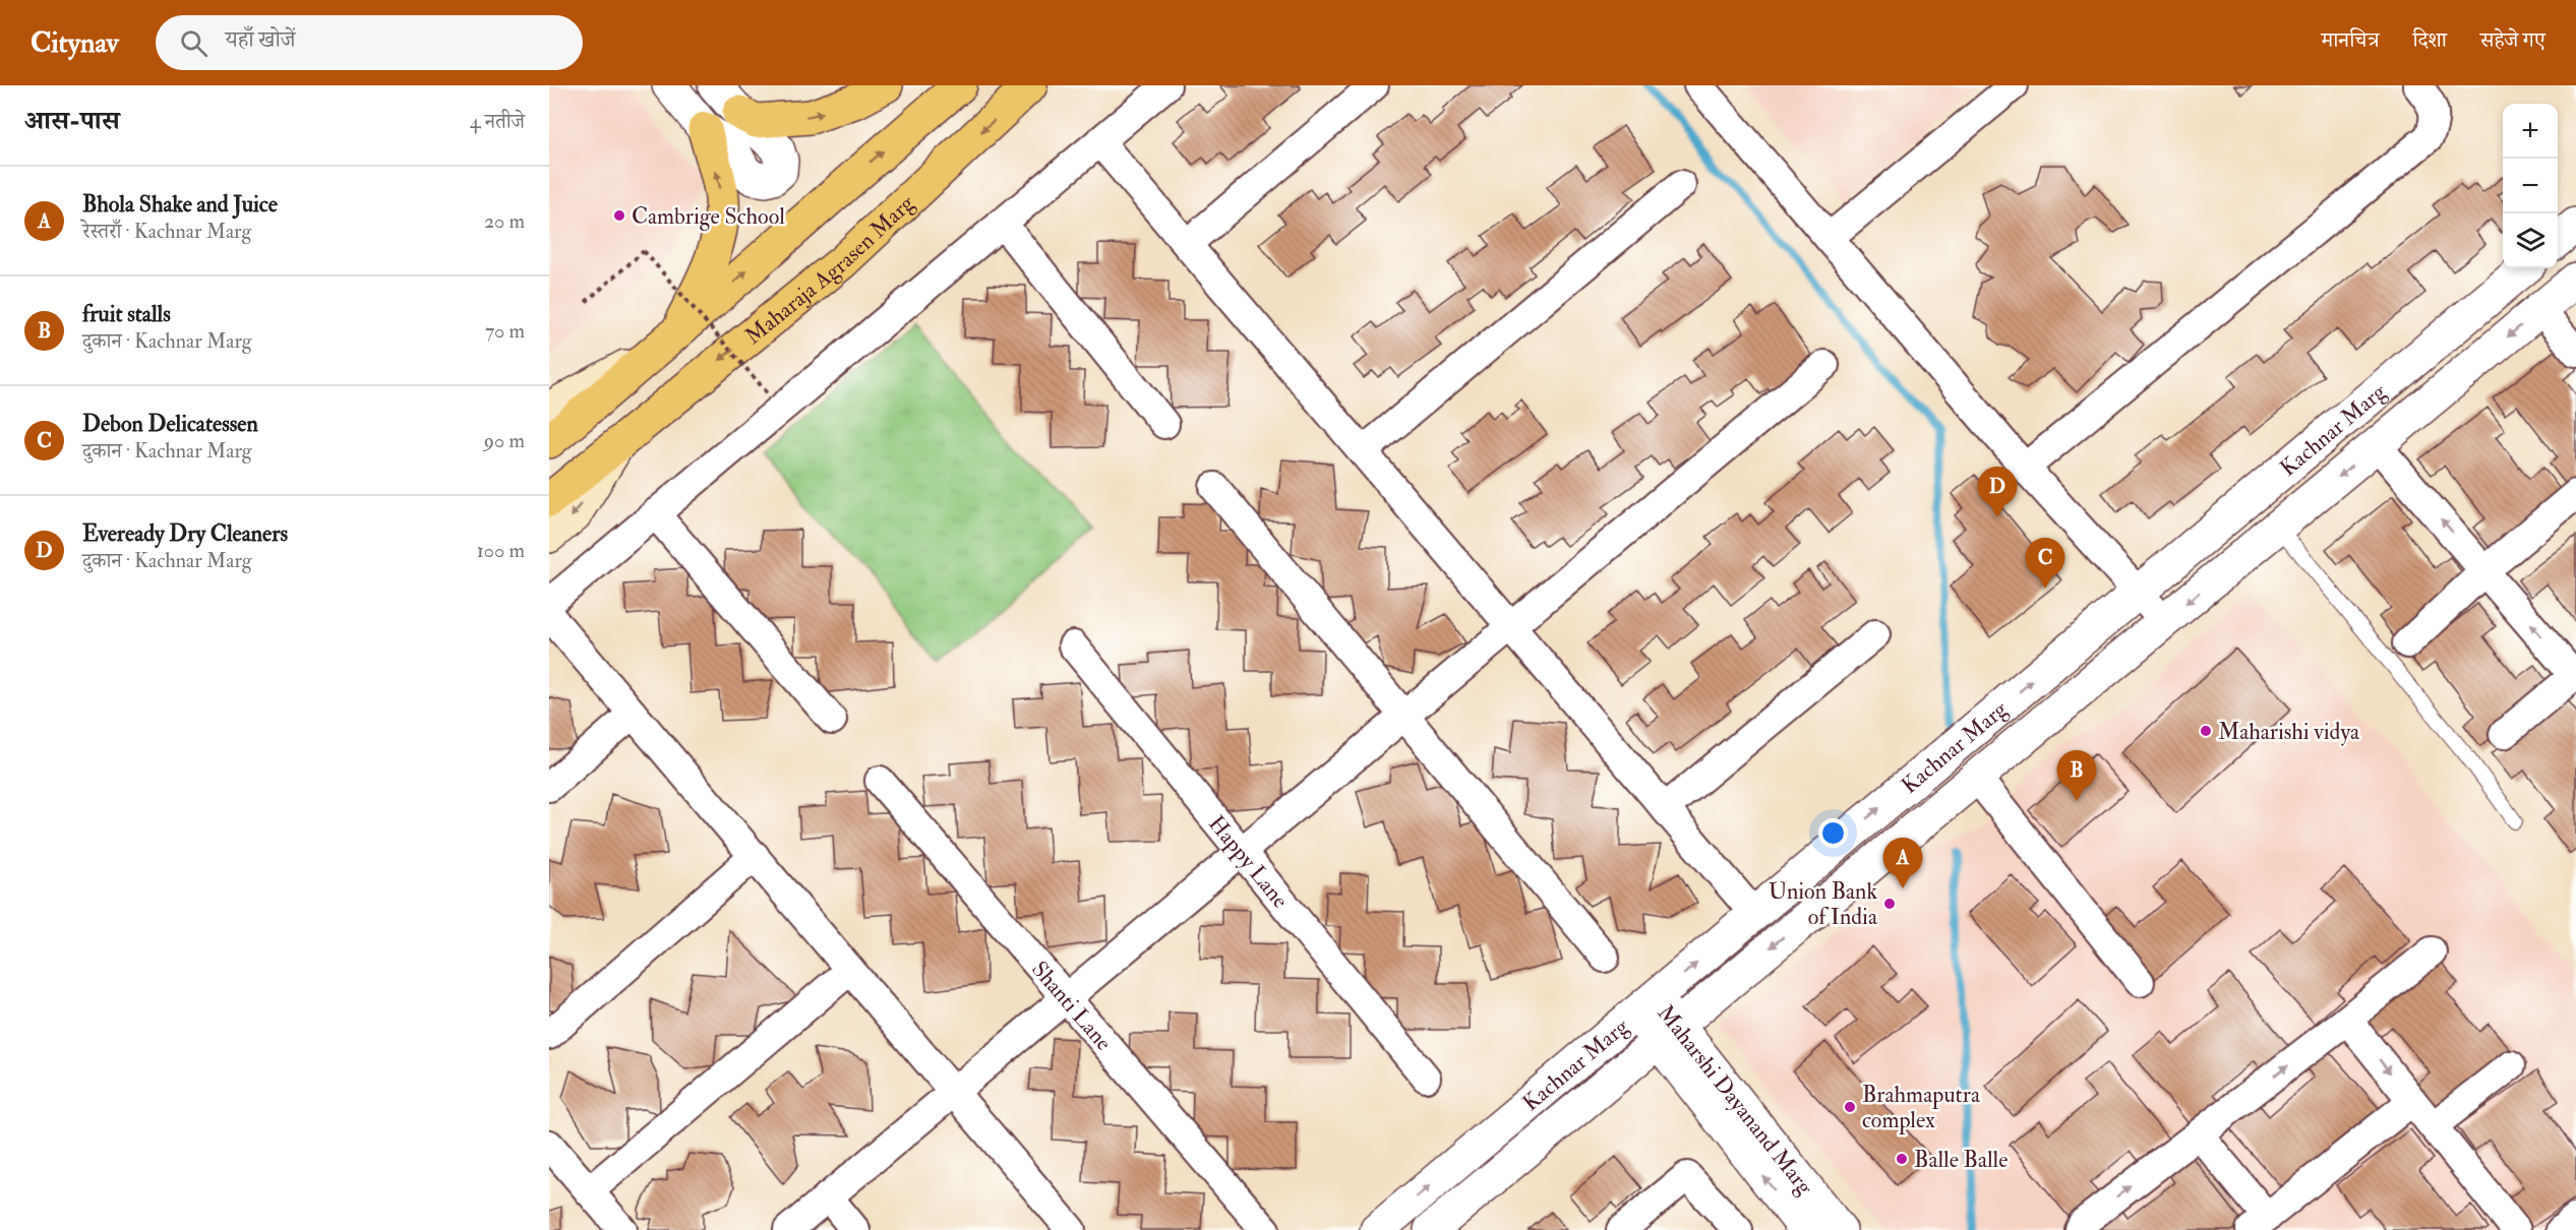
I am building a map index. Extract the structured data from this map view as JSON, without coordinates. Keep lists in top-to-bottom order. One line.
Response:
{"streets":{"main road":["Maharaja Agrasen Marg"],"street":["Kachnar Marg","Happy Lane","Shanti Lane","Maharshi Dayanand Marg"]},"crossings":[["Kachnar Marg","Maharshi Dayanand Marg"]],"places":["Cambrige School","Maharishi vidya","Union Bank of India","Brahmaputra complex","Balle Balle"],"page":{"header":"Citynav","search":"यहाँ खोजें","nav":["मानचित्र","दिशा","सहेजे गए"],"heading":["आस-पास","4 नतीजे"],"map_buttons":["+","−"],"list":[{"mark":"A","name":"Bhola Shake and Juice","note":"रेस्तराँ · Kachnar Marg","value":"20 m"},{"mark":"B","name":"fruit stalls","note":"दुकान · Kachnar Marg","value":"70 m"},{"mark":"C","name":"Debon Delicatessen","note":"दुकान · Kachnar Marg","value":"90 m"},{"mark":"D","name":"Eveready Dry Cleaners","note":"दुकान · Kachnar Marg","value":"100 m"}],"pins":["D","C","B","A"]}}
